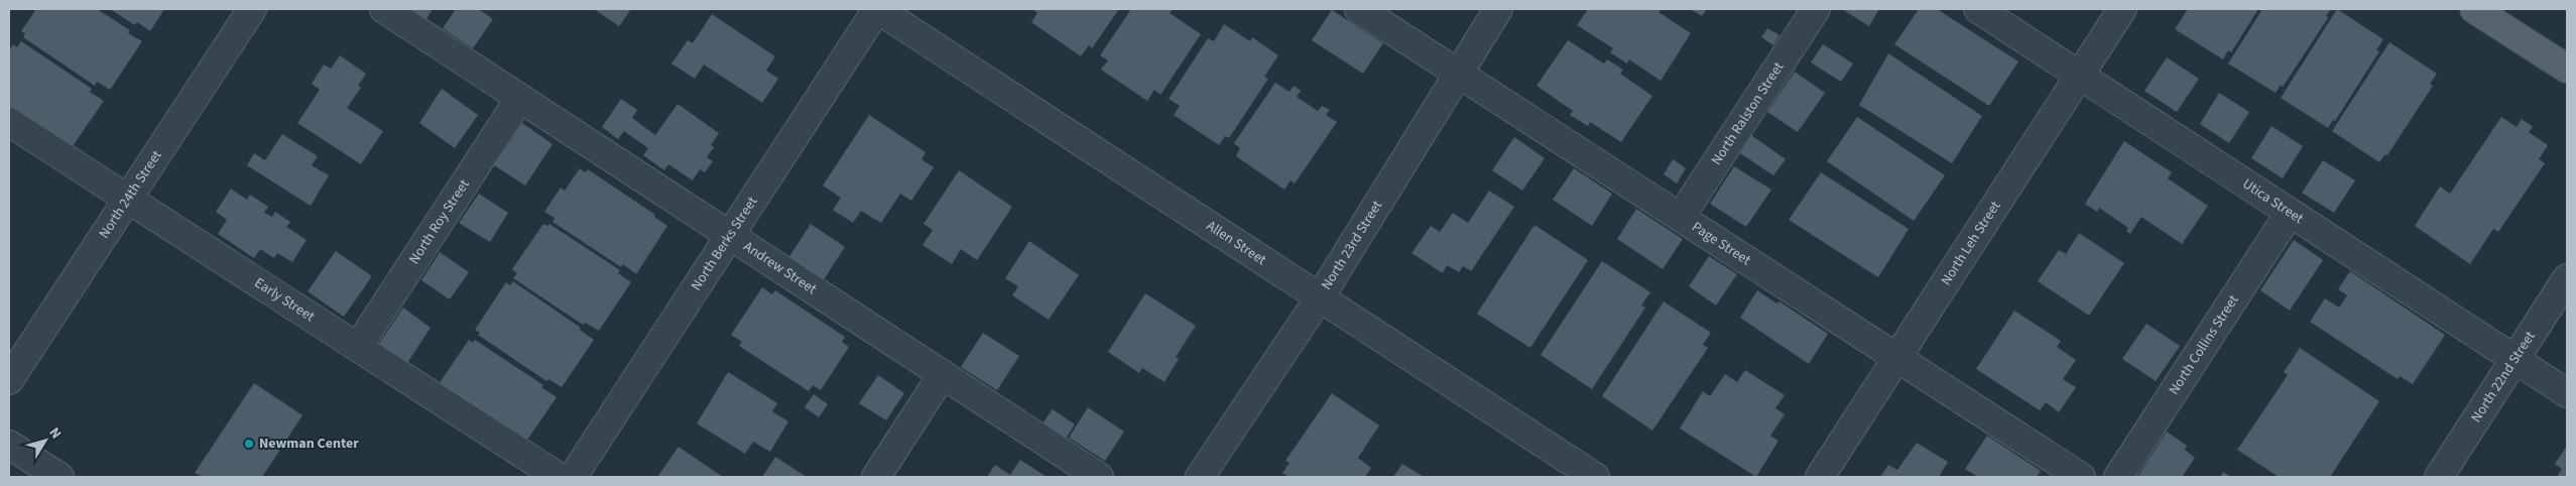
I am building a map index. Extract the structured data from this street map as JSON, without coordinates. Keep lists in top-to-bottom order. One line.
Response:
{"streets":{"street":["North Ralston Street","North 24th Street","Utica Street","North Roy Street","North Berks Street","Allen Street","Page Street","North Leh Street","North 23rd Street","Andrew Street","Early Street","North Collins Street","North 22nd Street"]},"crossings":[["North Ralston Street","Page Street"],["North 24th Street","Early Street"],["Utica Street","North Leh Street"],["Utica Street","North Collins Street"],["Utica Street","North 22nd Street"],["North Roy Street","Andrew Street"],["North Roy Street","Early Street"],["North Berks Street","Allen Street"],["North Berks Street","Andrew Street"],["Allen Street","North 23rd Street"],["Page Street","North Leh Street"],["Page Street","North 23rd Street"]],"places":["Newman Center"],"north":"top right"}
